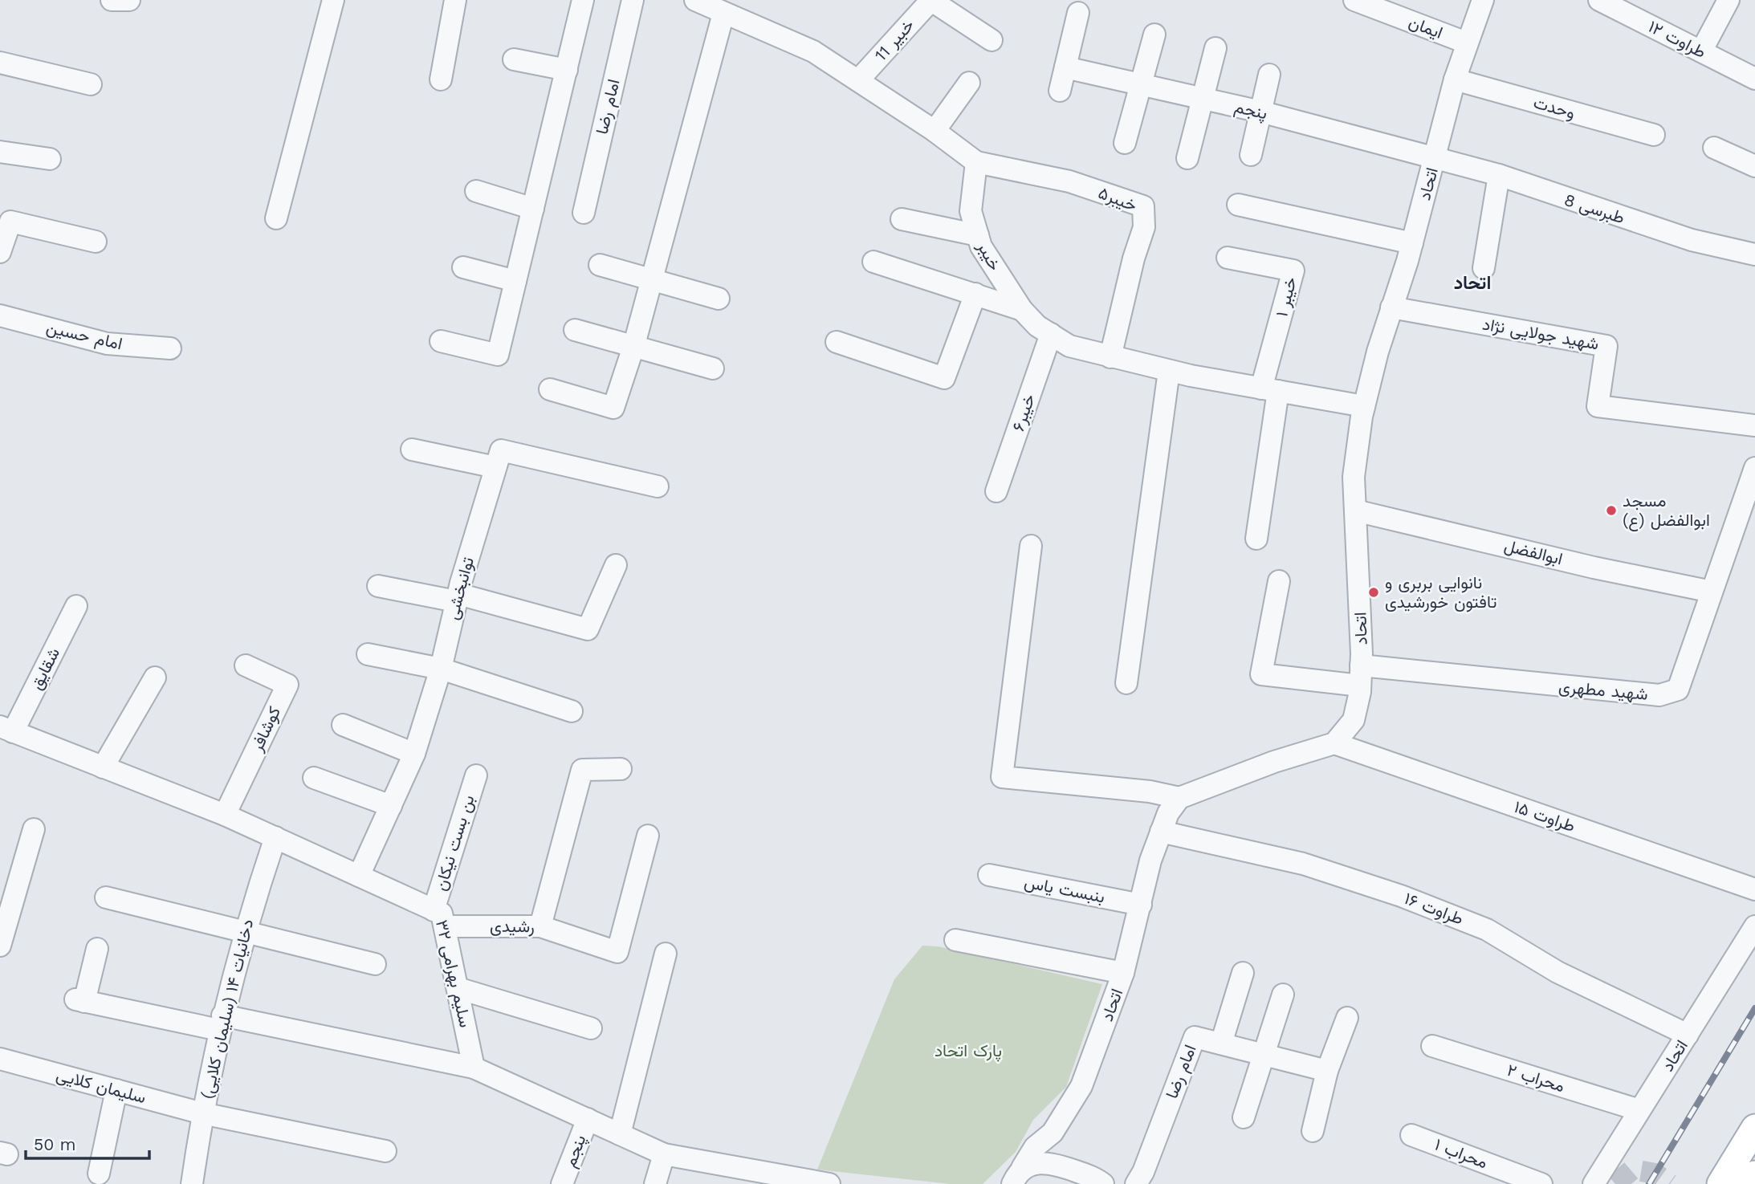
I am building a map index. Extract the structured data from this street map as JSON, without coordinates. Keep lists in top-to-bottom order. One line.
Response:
{"streets":{"street":["ایمان","طراوت ۱۲","خبیر 11","امام رضا","وحدت","پنجم","اتحاد","خیبر۵","طبرسی 8","خیبر","خیبر ۱","شهید جولایی نژاد","امام حسین","خیبر۶","ابوالفضل","توانبخشی","شقایق","شهید مطهری","کوشافر","طراوت ۱۵","بن بست نیکان","بنبست یاس","طراوت ۱۶","رشیدی","سلیم بهرامی ۳۲","دخانیات ۱۴ (سلیمان کلایی)","محراب ۲","سلیمان کلایی","محراب ۱"]},"crossings":[["ایمان","اتحاد"],["وحدت","اتحاد"],["پنجم","اتحاد"],["پنجم","طبرسی 8"],["اتحاد","طبرسی 8"],["اتحاد","خیبر"],["اتحاد","شهید جولایی نژاد"],["اتحاد","ابوالفضل"],["اتحاد","شهید مطهری"],["اتحاد","طراوت ۱۵"],["اتحاد","بنبست یاس"],["اتحاد","طراوت ۱۶"],["اتحاد","محراب ۲"],["خیبر۵","خیبر"],["خیبر","خیبر ۱"],["خیبر","خیبر۶"],["ابوالفضل","شهید مطهری"],["توانبخشی","سلیم بهرامی ۳۲"],["شقایق","سلیم بهرامی ۳۲"],["کوشافر","سلیم بهرامی ۳۲"],["بن بست نیکان","رشیدی"],["بن بست نیکان","سلیم بهرامی ۳۲"],["رشیدی","سلیم بهرامی ۳۲"],["سلیم بهرامی ۳۲","دخانیات ۱۴ (سلیمان کلایی)"],["دخانیات ۱۴ (سلیمان کلایی)","سلیمان کلایی"]],"districts":["اتحاد"],"parks":["پارک اتحاد"],"places":["مسجد ابوالفضل (ع)","نانوایی بربری و تافتون خورشیدی"],"scale_bar":"50 m"}
